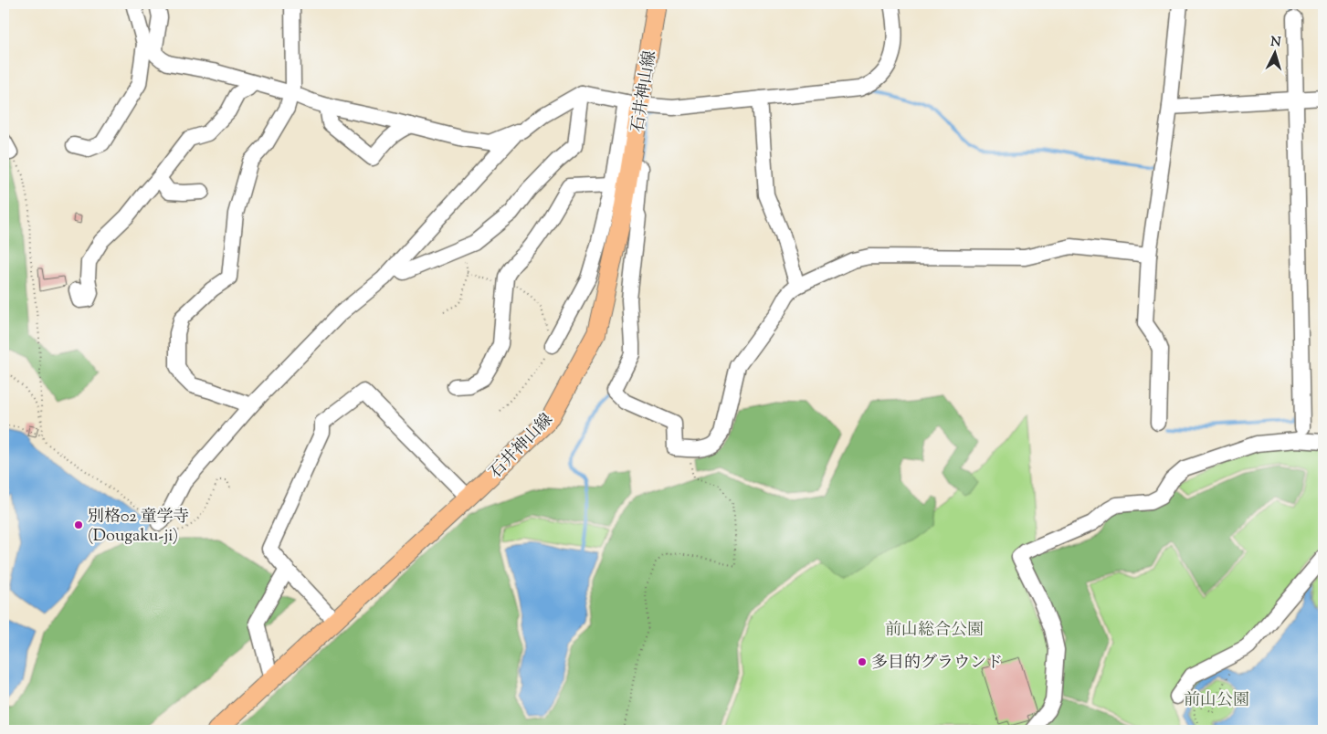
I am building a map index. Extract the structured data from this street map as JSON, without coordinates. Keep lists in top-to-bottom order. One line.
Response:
{"streets":{"main road":["石井神山線"]},"parks":["前山総合公園","前山公園"],"places":["別格02 童学寺 (Dougaku-ji)","多目的グラウンド"],"north":"top"}
